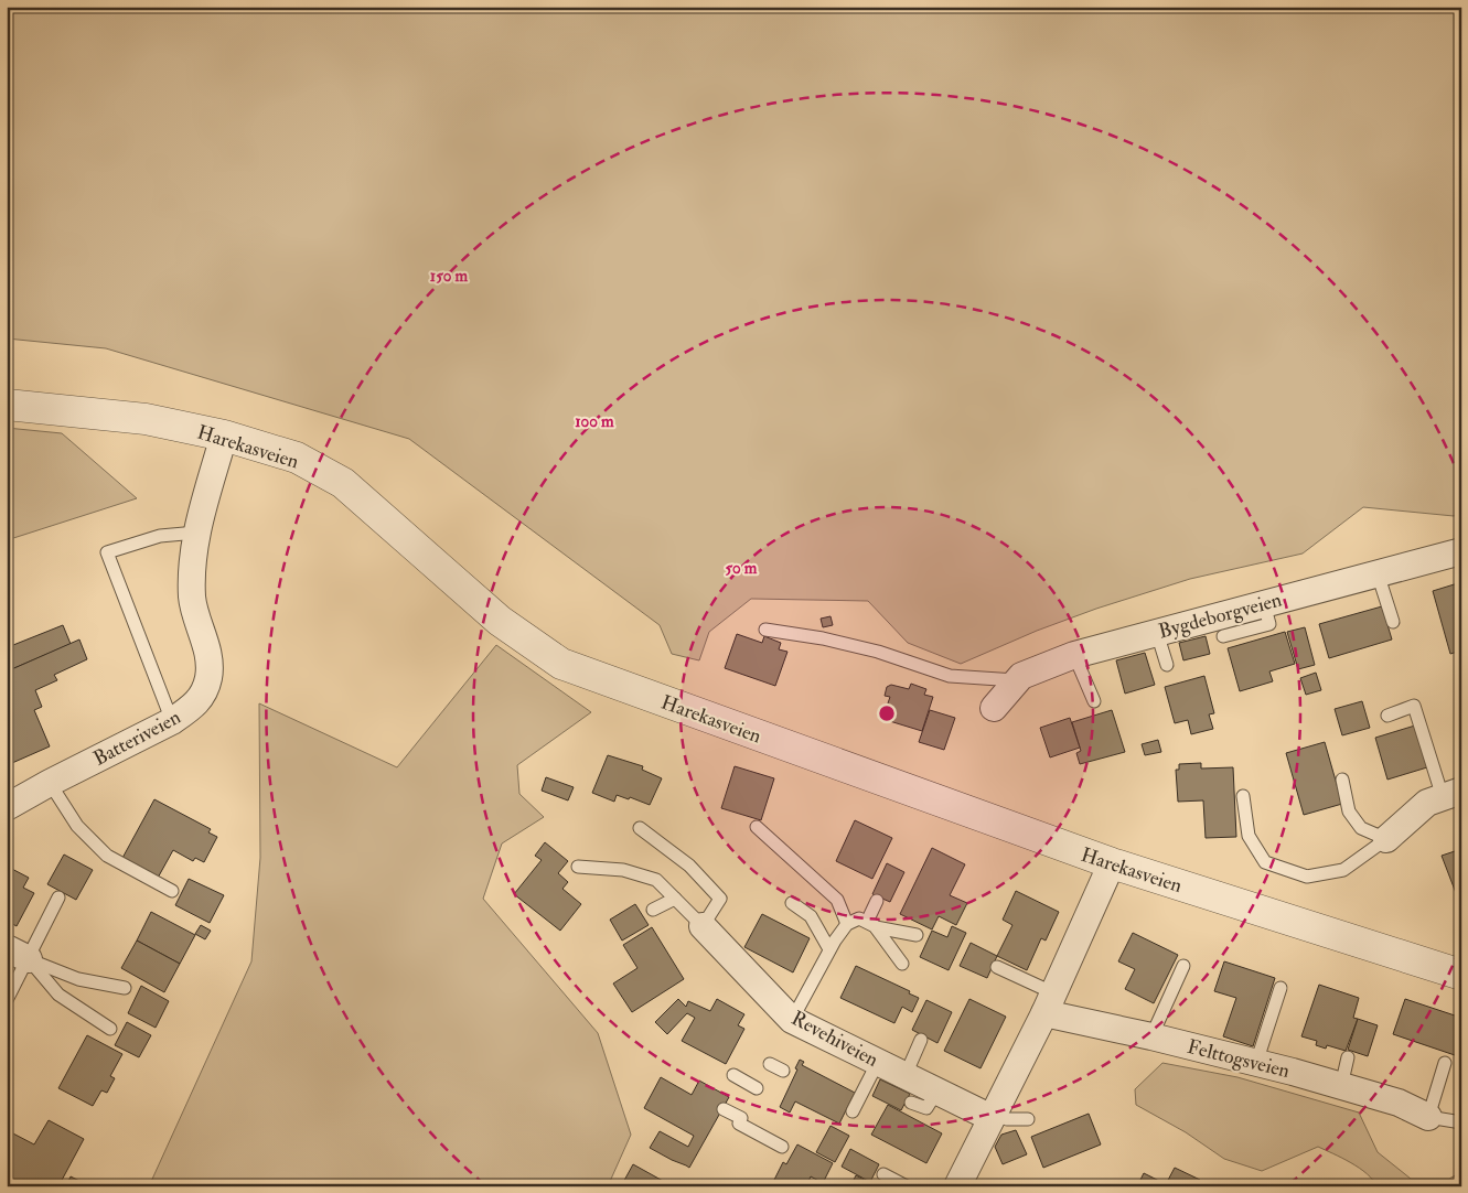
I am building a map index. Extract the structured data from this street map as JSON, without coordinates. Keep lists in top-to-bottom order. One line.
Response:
{"streets":{"street":["Harekasveien","Bygdeborgveien","Batteriveien","Revehiveien","Felttogsveien"]},"crossings":[["Harekasveien","Batteriveien"]],"rings":["150 m","100 m","50 m"]}
